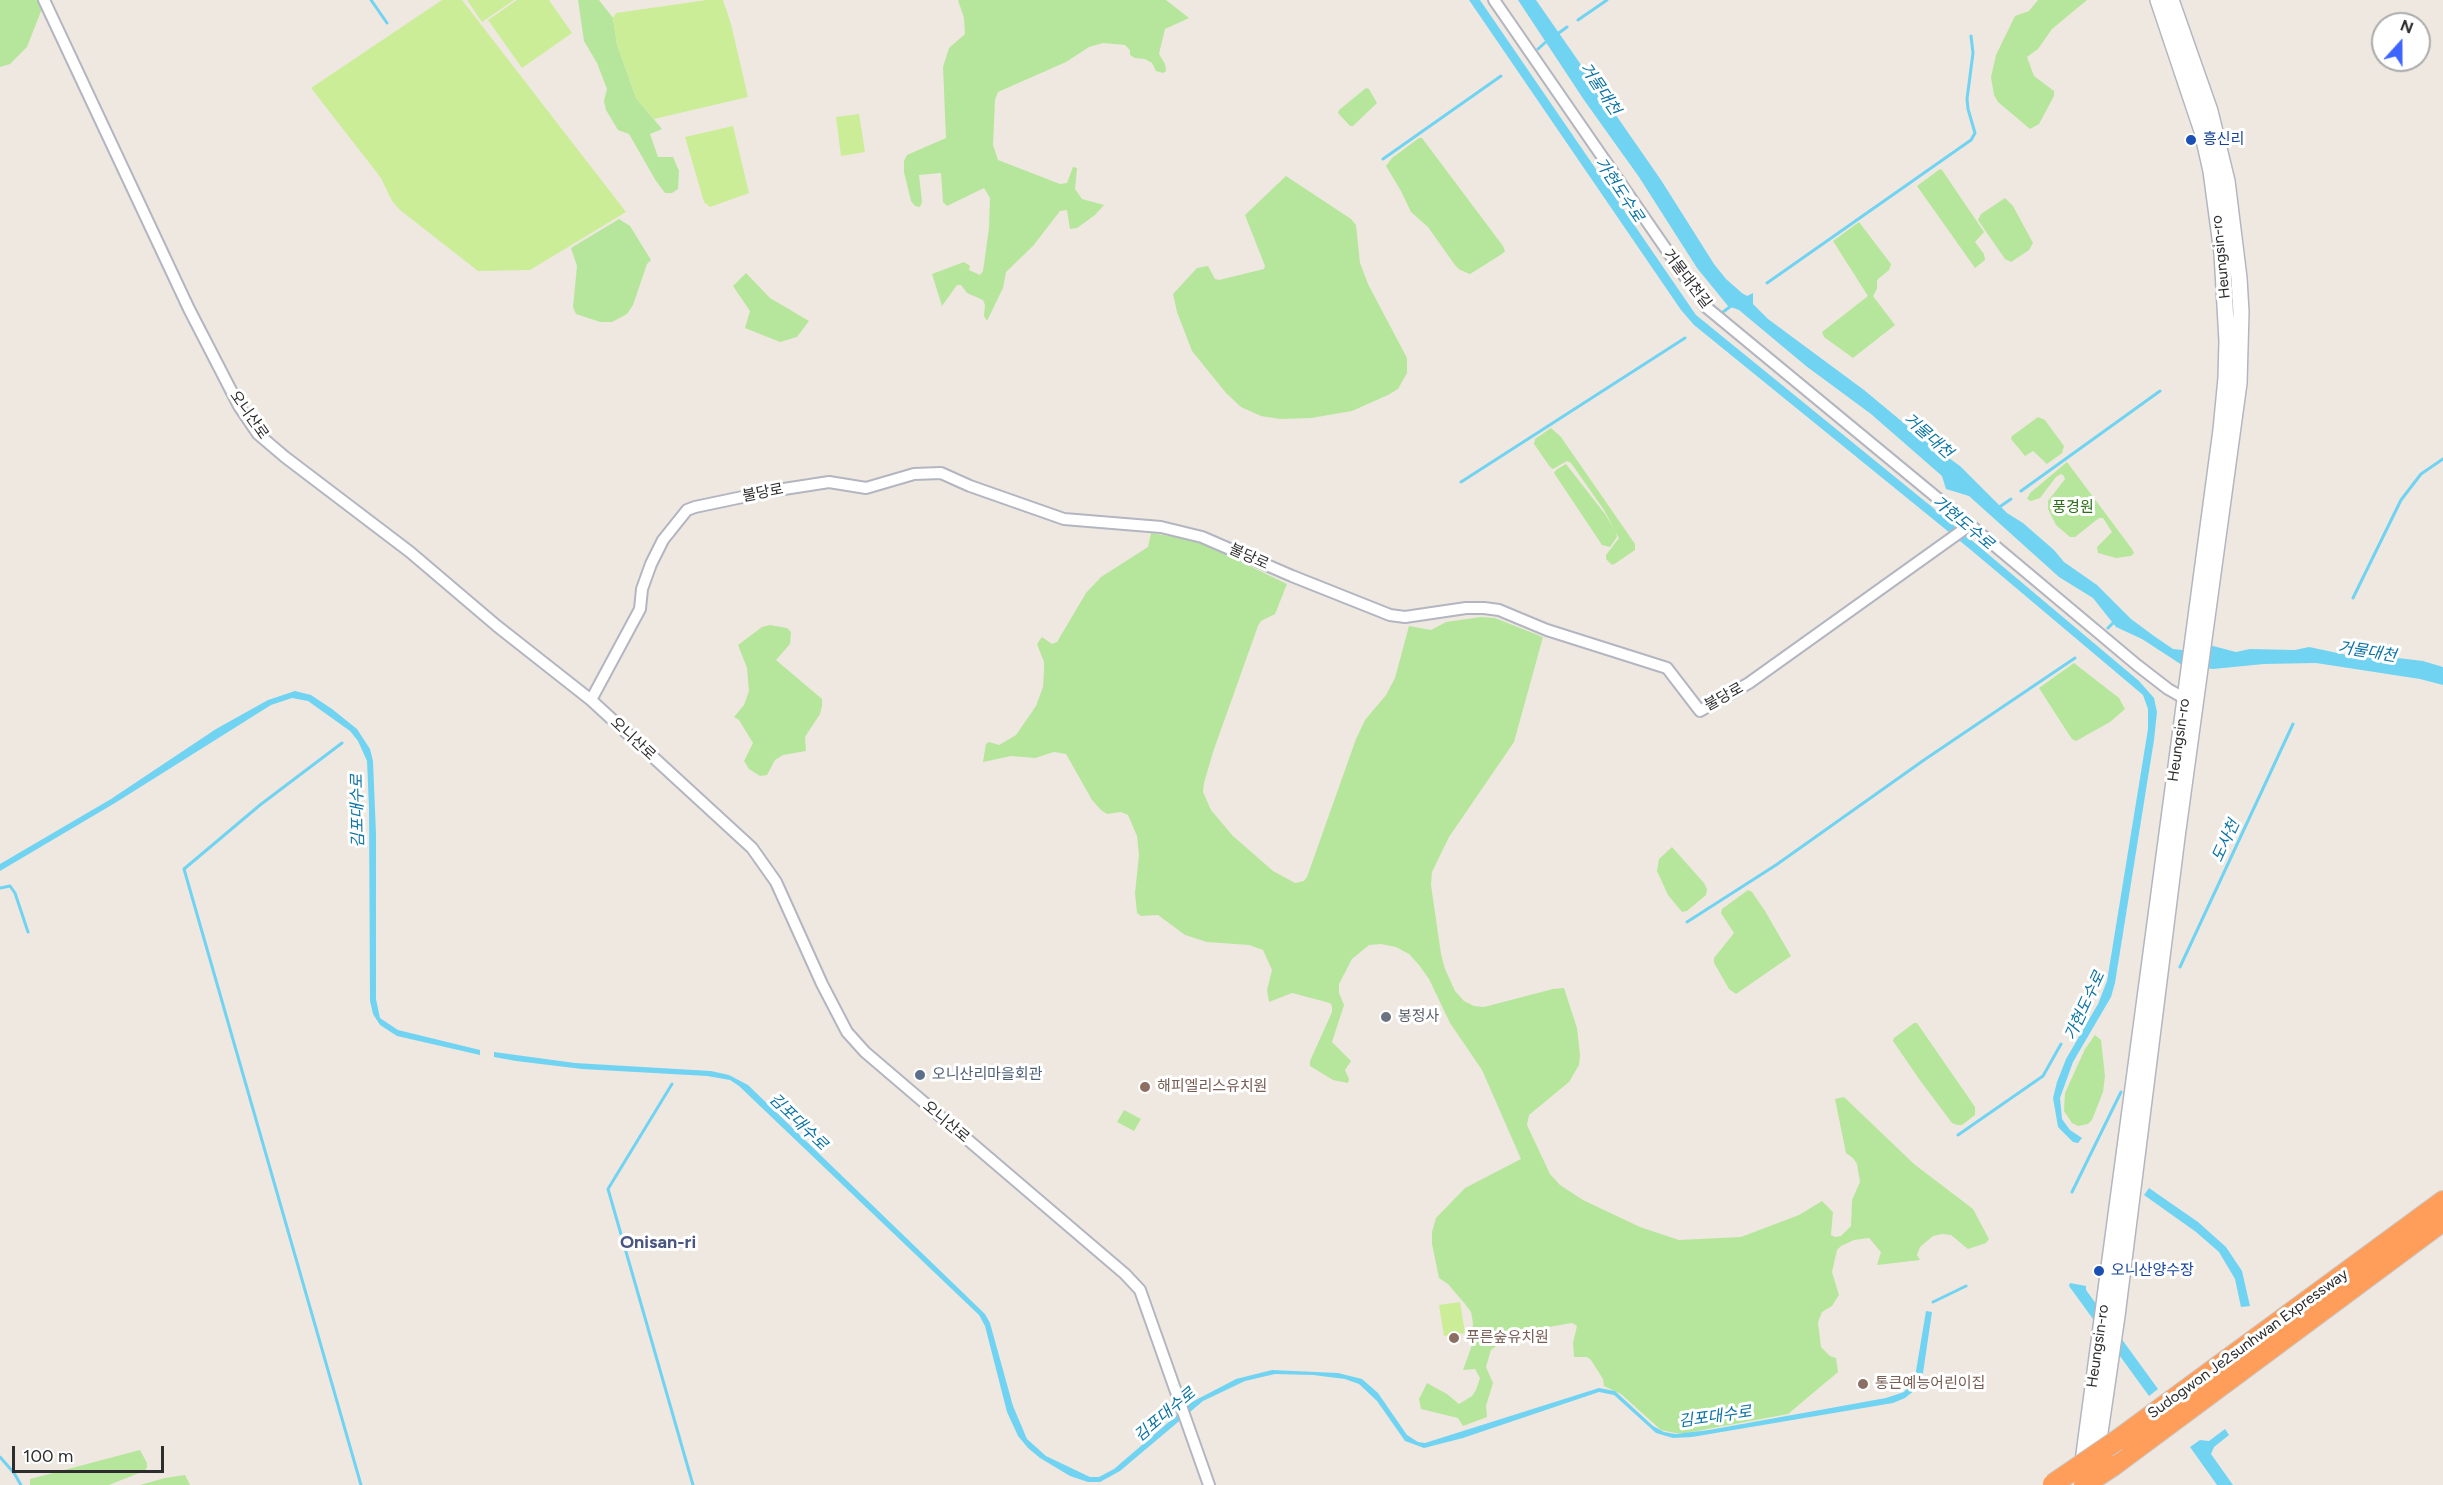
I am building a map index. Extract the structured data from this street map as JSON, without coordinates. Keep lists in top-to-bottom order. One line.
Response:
{"streets":{"highway":["Sudogwon Je2sunhwan Expressway"],"main road":["Heungsin-ro"],"street":["거물대천길","오니산로","불당로"]},"crossings":[["Heungsin-ro","Sudogwon Je2sunhwan Expressway"],["거물대천길","불당로"],["오니산로","불당로"]],"districts":["Onisan-ri"],"water":["거물대천","가현도수로","김포대수로","도사천"],"parks":["풍경원"],"places":["흥신리","봉정사","오니산리마을회관","해피엘리스유치원","오니산양수장","푸른숲유치원","통큰예능어린이집"],"scale_bar":"100 m","north":"top"}
